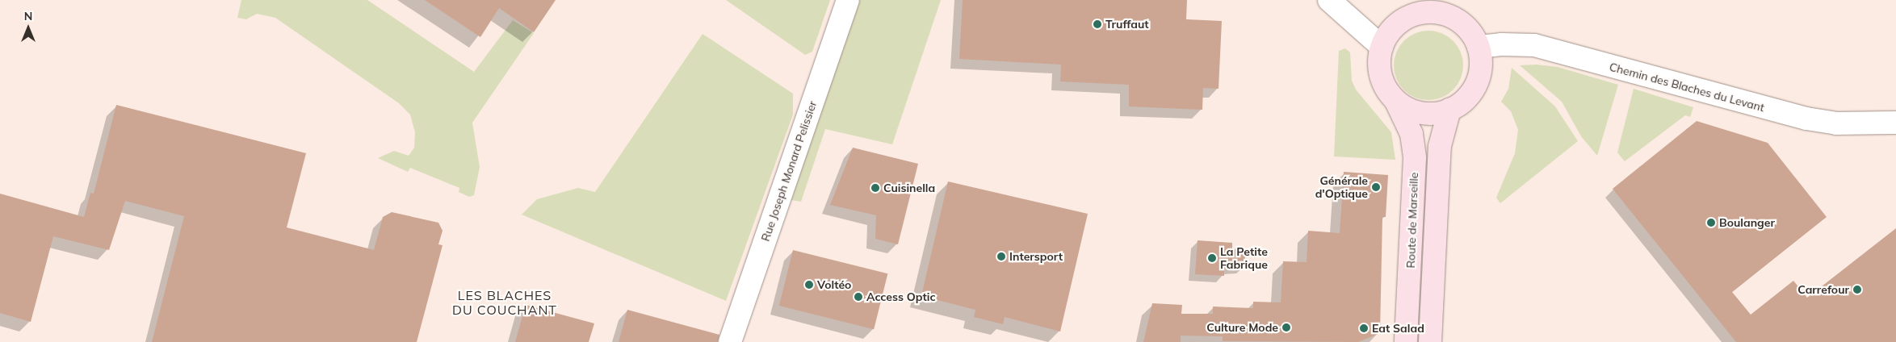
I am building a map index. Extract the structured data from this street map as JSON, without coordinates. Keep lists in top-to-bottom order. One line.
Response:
{"streets":{"main road":["Route de Marseille"],"street":["Chemin des Blaches du Levant","Rue Joseph Monard Pelissier"]},"crossings":[["Chemin des Blaches du Levant","Route de Marseille"]],"districts":["LES BLACHES DU COUCHANT"],"places":["Truffaut","Générale d'Optique","Cuisinella","Boulanger","Intersport","La Petite Fabrique","Voltéo","Carrefour","Access Optic","Culture Mode","Eat Salad"],"north":"top"}
